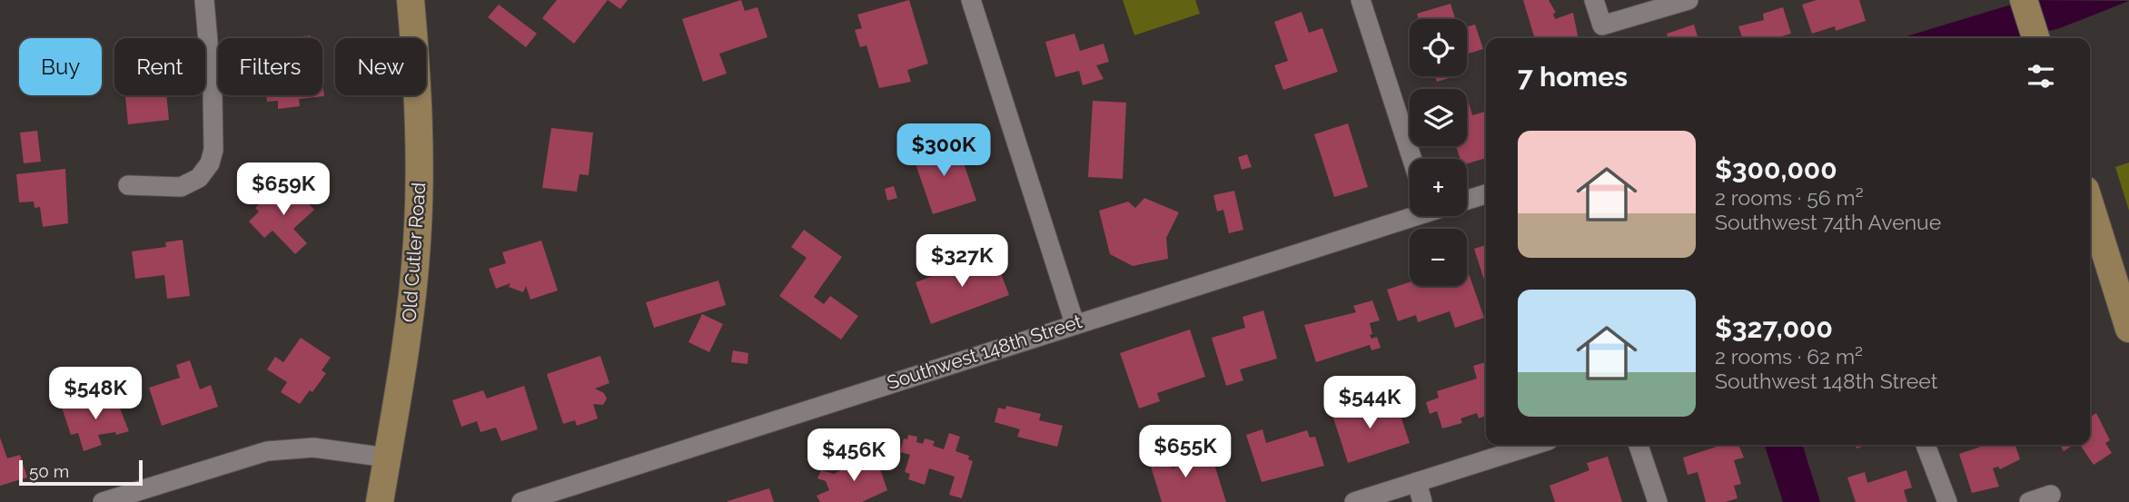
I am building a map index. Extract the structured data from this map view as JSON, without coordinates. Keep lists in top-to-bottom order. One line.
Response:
{"streets":{"main road":["Old Cutler Road"],"street":["Southwest 148th Street"]},"scale_bar":"50 m","page":{"map_buttons":["+","−"],"chip":["Buy","Rent","Filters","New"],"heading":"7 homes","list":[{"name":"$300,000","note":"2 rooms · 56 m² · Southwest 74th Avenue"},{"name":"$327,000","note":"2 rooms · 62 m² · Southwest 148th Street"}],"price":["$300K","$659K","$327K","$548K","$544K","$655K","$456K"],"scale":"50 m"}}
